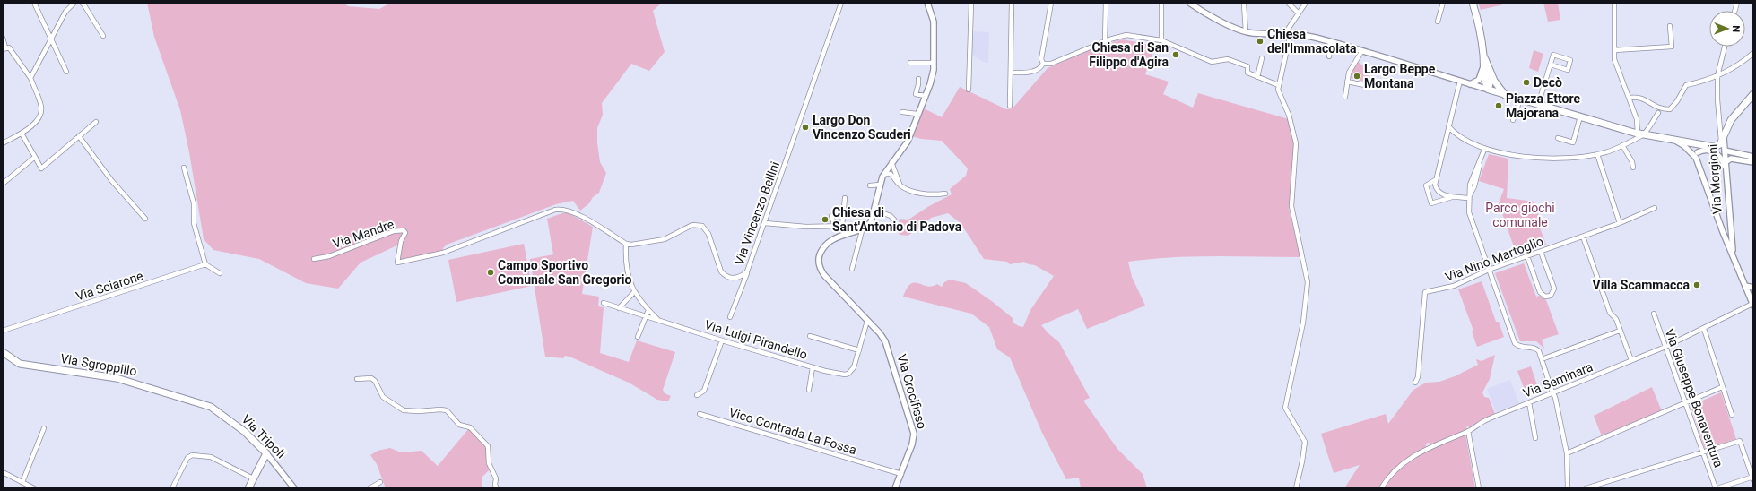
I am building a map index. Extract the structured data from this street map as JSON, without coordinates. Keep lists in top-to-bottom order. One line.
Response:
{"streets":{"main road":["Via Morgioni","Via Sgroppillo","Via Tripoli"],"street":["Via Vincenzo Bellini","Via Mandre","Via Nino Martoglio","Via Sciarone","Via Luigi Pirandello","Via Seminara","Via Crocifisso","Via Giuseppe Bonaventura","Vico Contrada La Fossa"]},"crossings":[["Via Vincenzo Bellini","Via Mandre"],["Via Luigi Pirandello","Via Crocifisso"],["Via Sgroppillo","Via Tripoli"],["Via Seminara","Via Giuseppe Bonaventura"],["Via Crocifisso","Vico Contrada La Fossa"]],"parks":["Parco giochi comunale"],"places":["Chiesa dell'Immacolata","Chiesa di San Filippo d'Agira","Largo Beppe Montana","Decò","Piazza Ettore Majorana","Largo Don Vincenzo Scuderi","Chiesa di Sant'Antonio di Padova","Campo Sportivo Comunale San Gregorio","Villa Scammacca"],"north":"right"}
